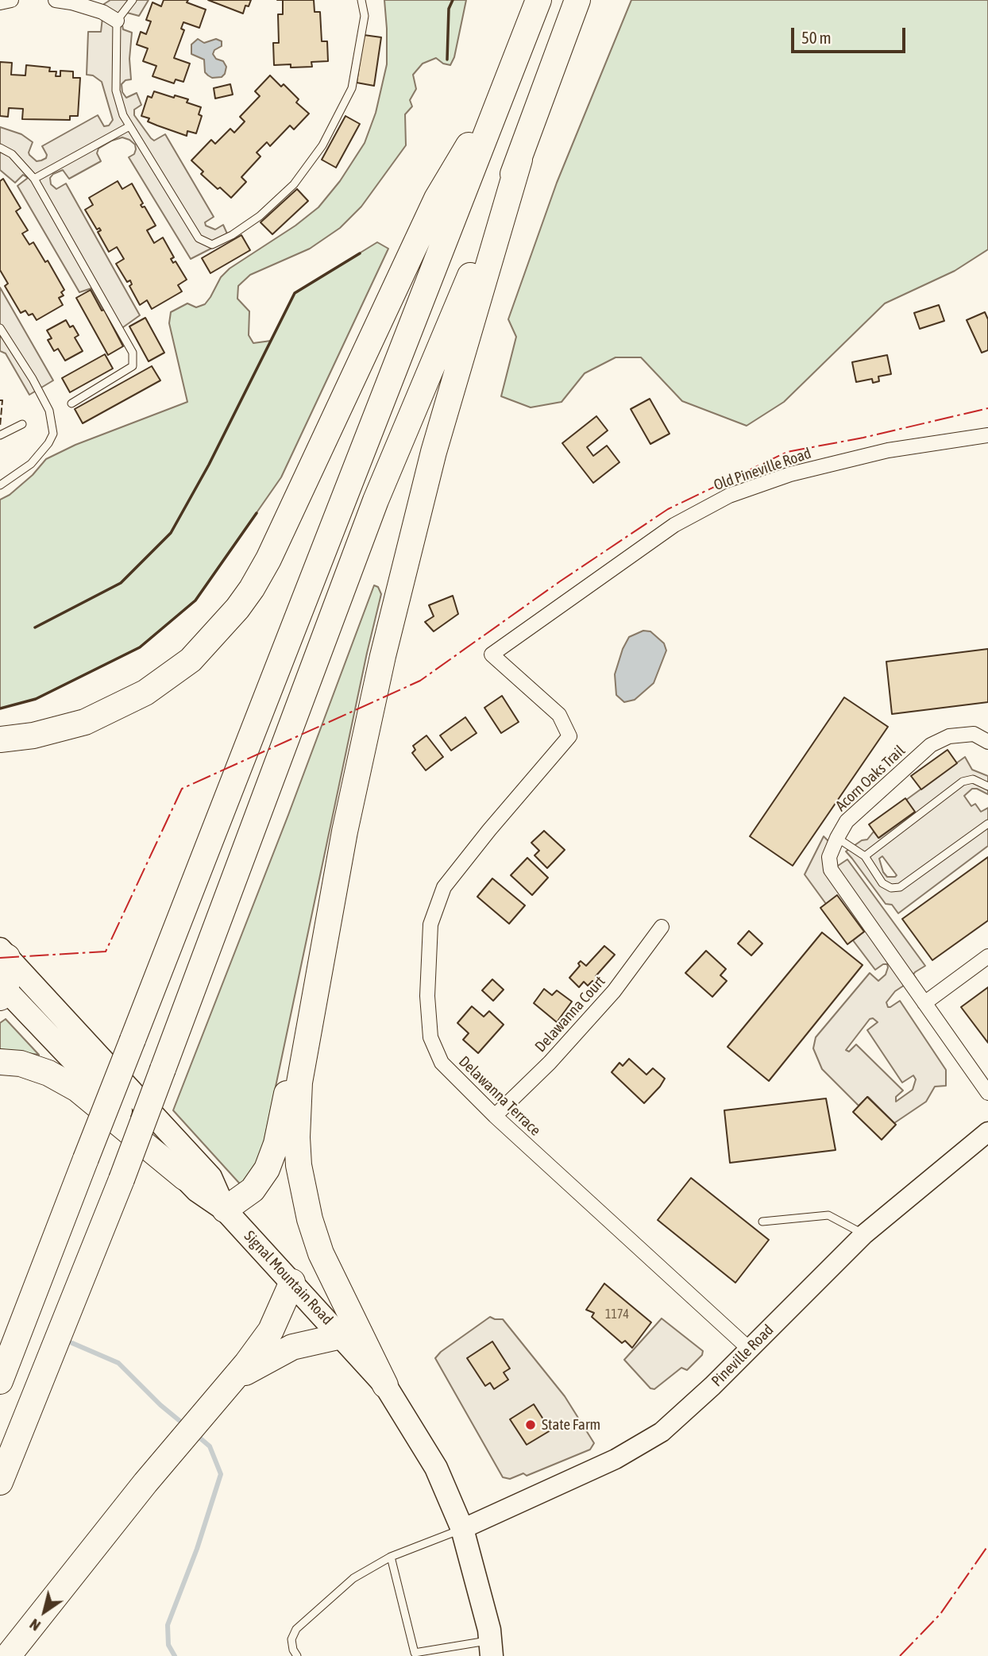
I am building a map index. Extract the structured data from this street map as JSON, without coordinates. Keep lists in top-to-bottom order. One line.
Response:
{"streets":{"main road":["Signal Mountain Road","Pineville Road"],"street":["Old Pineville Road","Acorn Oaks Trail","Delawanna Court","Delawanna Terrace"]},"crossings":[["Old Pineville Road","Delawanna Terrace"],["Delawanna Court","Delawanna Terrace"],["Delawanna Terrace","Pineville Road"],["Signal Mountain Road","Pineville Road"]],"places":["State Farm"],"house_numbers":["1174"],"scale_bar":"50 m","north":"bottom left"}
